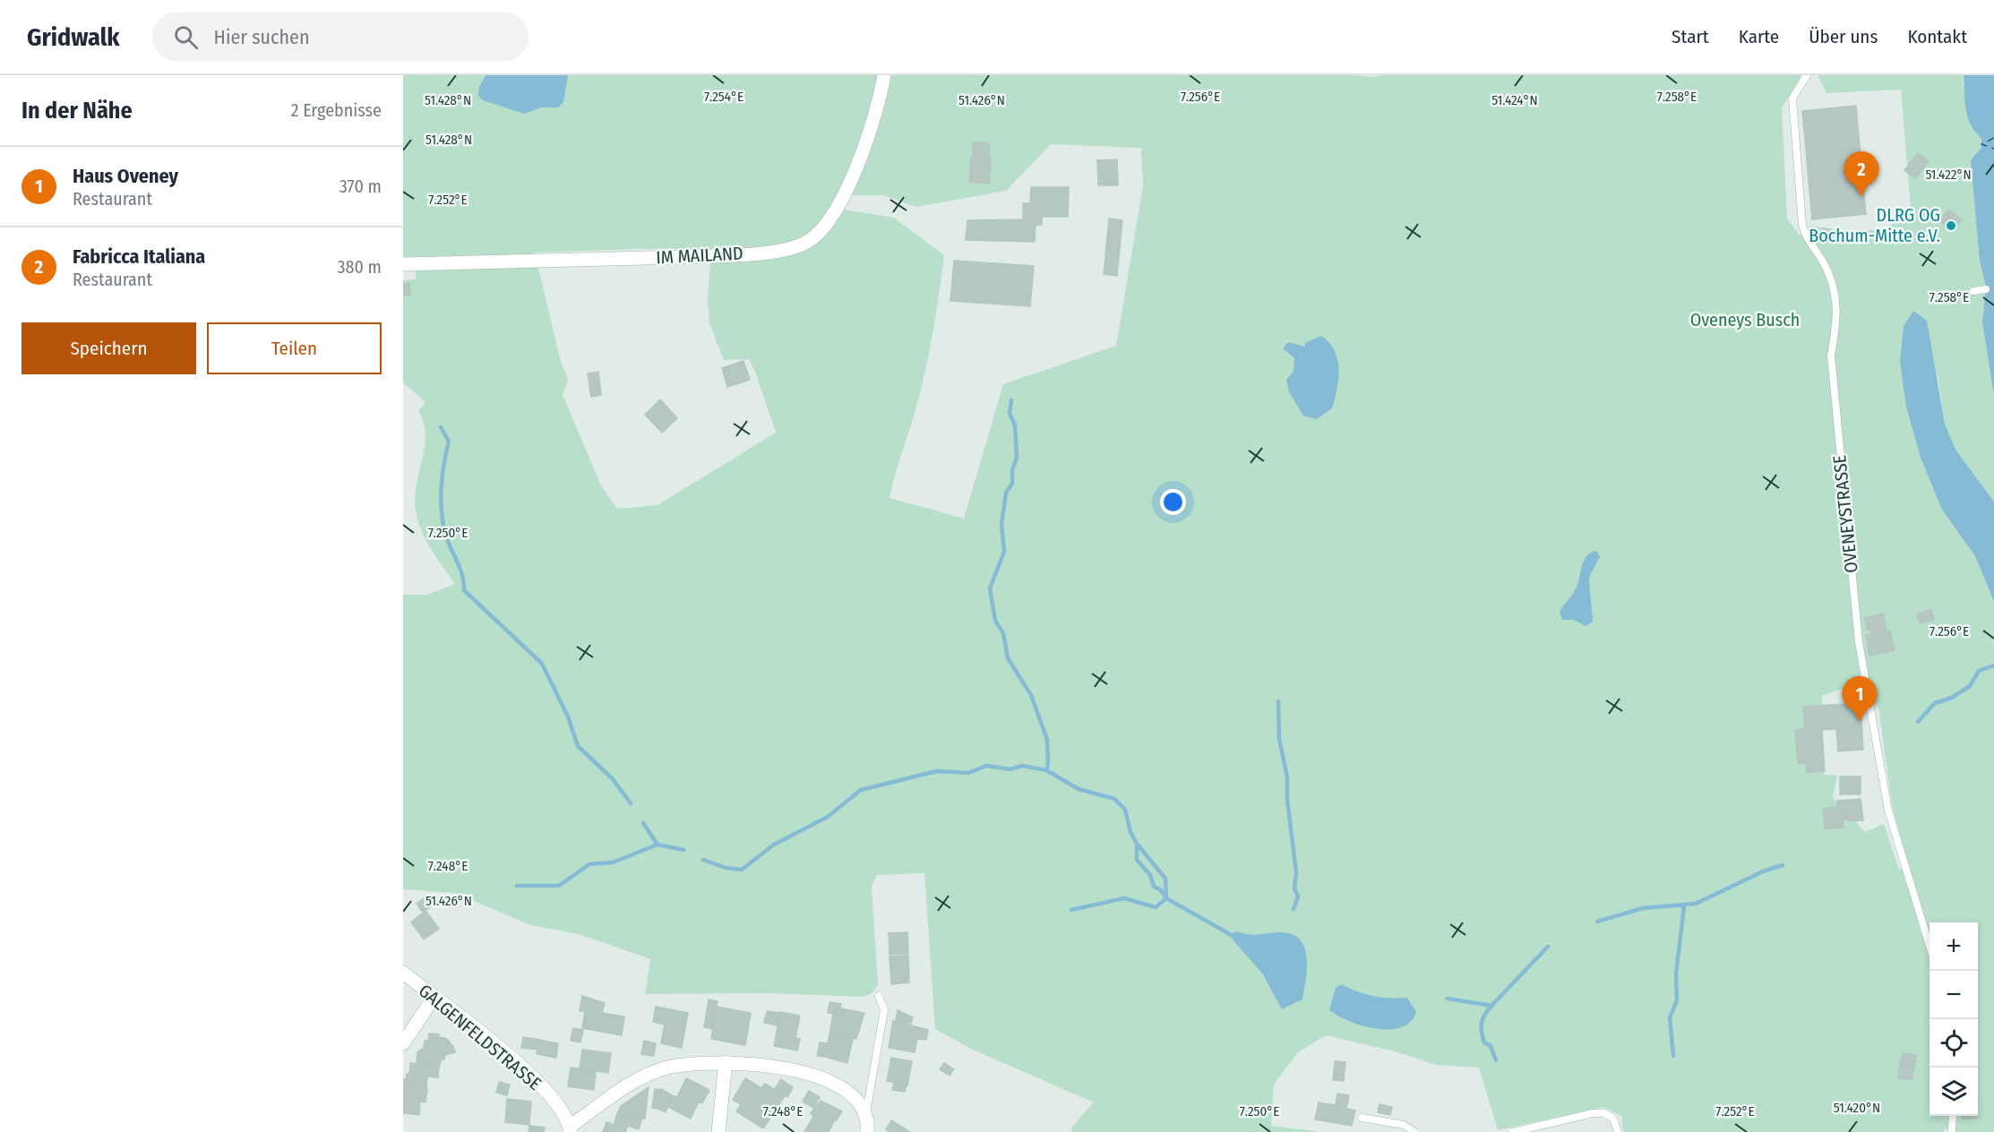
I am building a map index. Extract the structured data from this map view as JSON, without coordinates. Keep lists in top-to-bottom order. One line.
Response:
{"streets":{"street":["IM MAILAND","GALGENFELDSTRASSE"],"lane":["OVENEYSTRASSE"]},"parks":["Oveneys Busch"],"places":["DLRG OG Bochum-Mitte e.V."],"page":{"header":"Gridwalk","search":"Hier suchen","nav":["Start","Karte","Über uns","Kontakt"],"heading":["In der Nähe","2 Ergebnisse"],"list":[{"mark":"1","name":"Haus Oveney","note":"Restaurant","value":"370 m"},{"mark":"2","name":"Fabricca Italiana","note":"Restaurant","value":"380 m"}],"pins":["2","1"],"buttons":["Speichern","Teilen"],"map_buttons":["+","−"]},"coordinates":["7.254°E","7.256°E","7.258°E","51.428°N","51.426°N","51.424°N","51.422°N","7.252°E","7.250°E","7.248°E","51.420°N"]}
